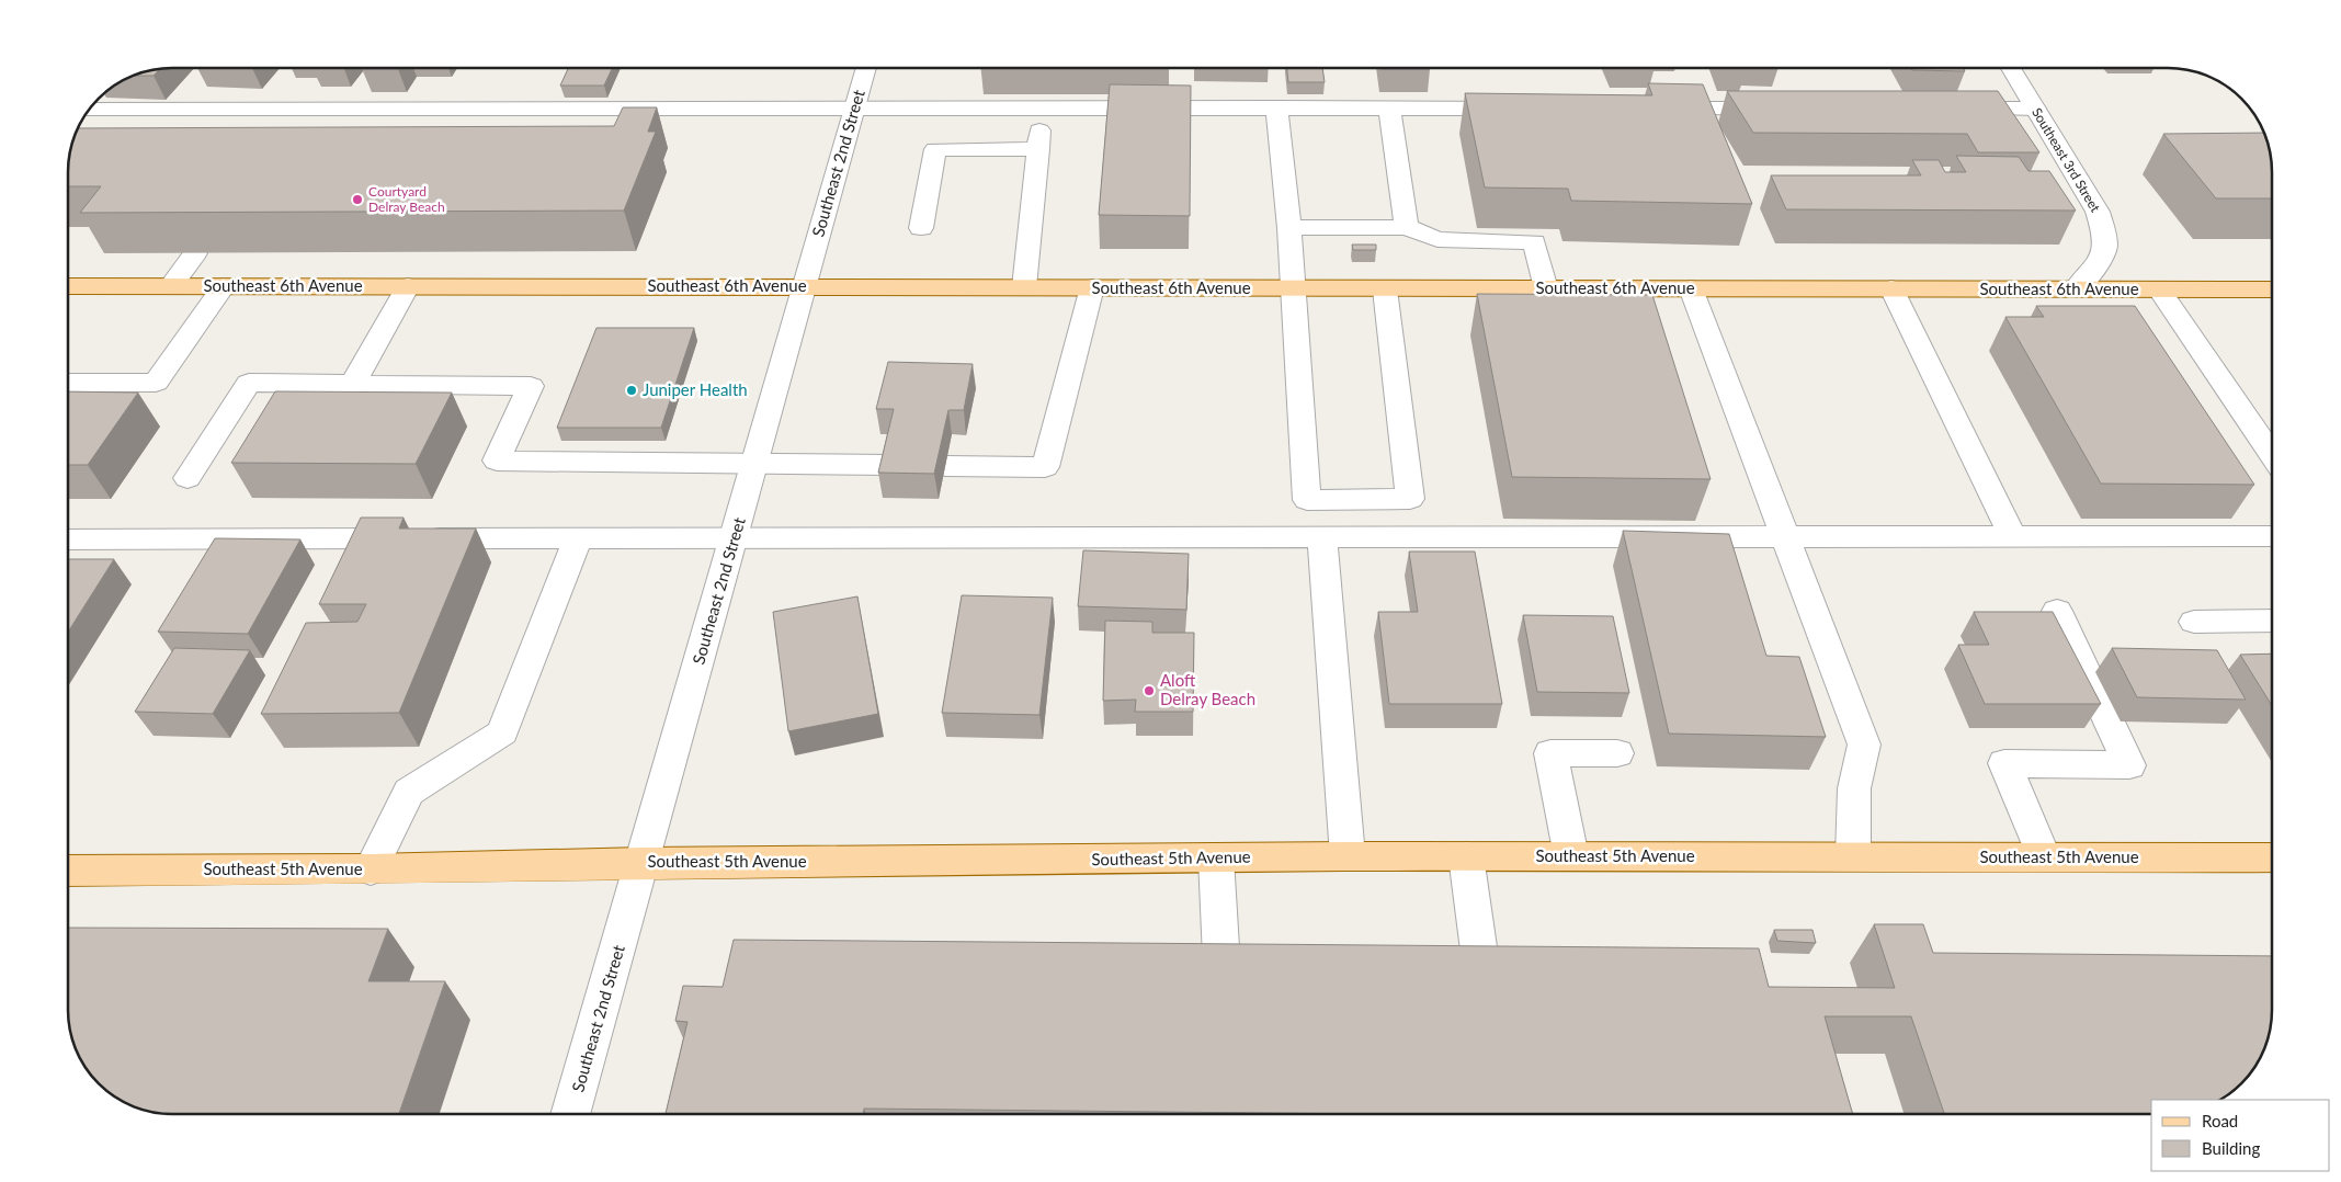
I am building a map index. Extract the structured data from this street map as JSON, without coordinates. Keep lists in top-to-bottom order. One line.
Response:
{"streets":{"main road":["Southeast 6th Avenue","Southeast 5th Avenue"],"street":["Southeast 3rd Street","Southeast 2nd Street"]},"crossings":[["Southeast 3rd Street","Southeast 6th Avenue"],["Southeast 2nd Street","Southeast 6th Avenue"],["Southeast 2nd Street","Southeast 5th Avenue"]],"places":["Courtyard Delray Beach","Juniper Health","Aloft Delray Beach"],"legend":["Road","Building"]}
